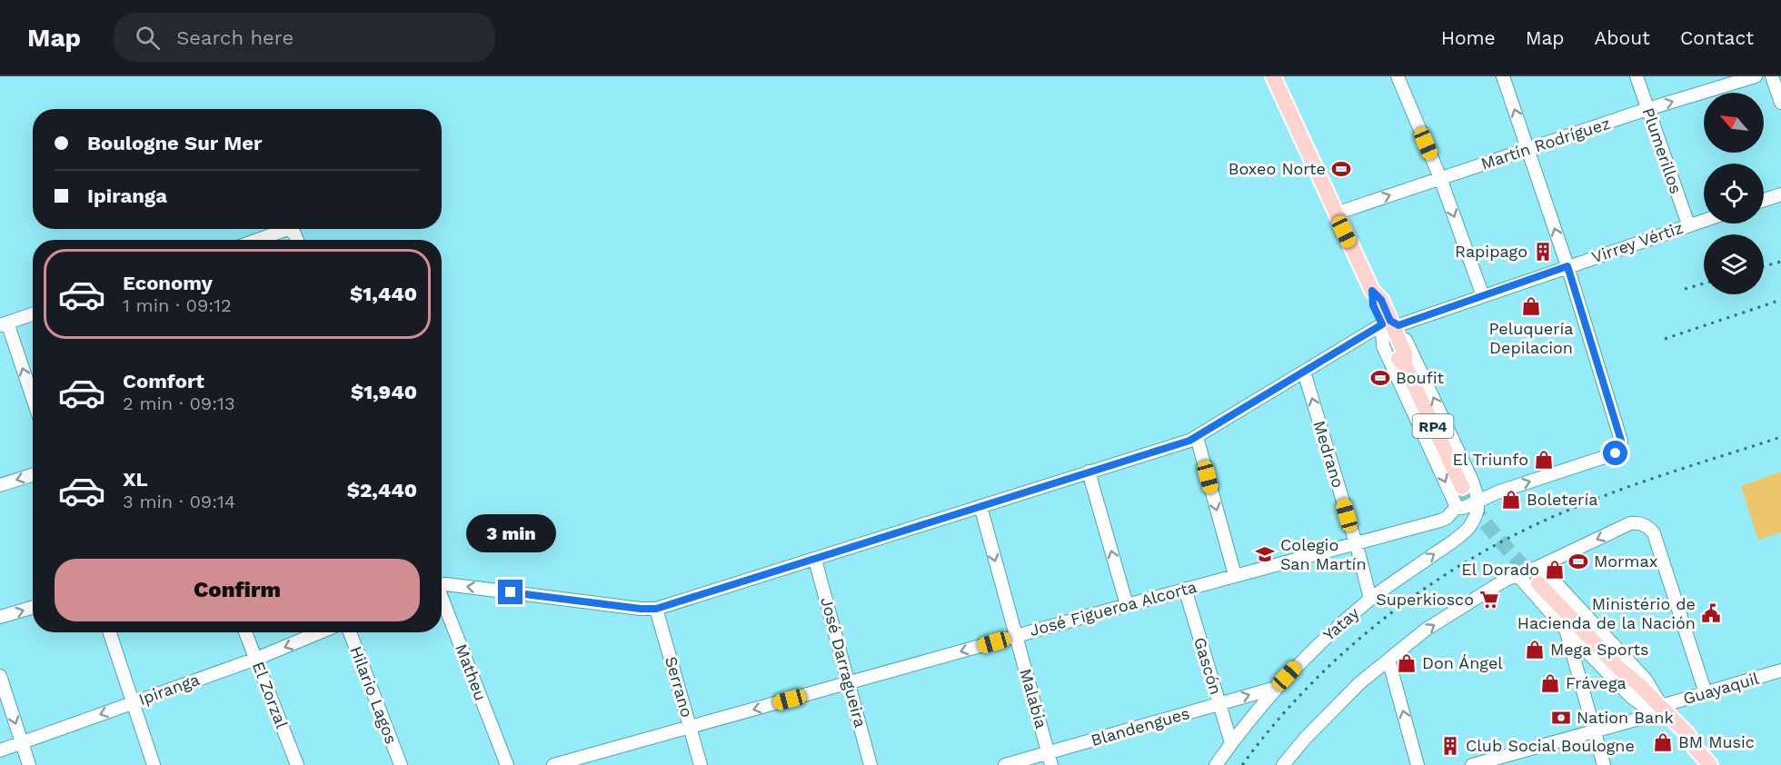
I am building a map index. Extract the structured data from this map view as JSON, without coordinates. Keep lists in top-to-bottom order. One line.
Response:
{"streets":{"main road":["RP4"],"street":["Martín Rodríguez","Plumerillos","Virrey Vértiz","Medrano","José Figueroa Alcorta","Yatay","José Darragueira","Gascón","Matheu","Serrano","Guayaquil","Ipiranga","El Zorzal","Hilario Lagos","Malabia","Blandengues"]},"crossings":[["Martín Rodríguez","Plumerillos"],["Martín Rodríguez","RP4"],["Plumerillos","Virrey Vértiz"],["Virrey Vértiz","RP4"],["Virrey Vértiz","José Figueroa Alcorta"],["Medrano","José Figueroa Alcorta"],["Medrano","Yatay"],["José Figueroa Alcorta","Yatay"],["José Figueroa Alcorta","José Darragueira"],["José Figueroa Alcorta","Gascón"],["José Figueroa Alcorta","Serrano"],["José Figueroa Alcorta","Malabia"],["Yatay","Gascón"],["Yatay","Blandengues"],["Gascón","Blandengues"],["Ipiranga","El Zorzal"],["Malabia","Blandengues"]],"one_way":["Martín Rodríguez","Ipiranga","Malabia"],"places":{"sports":["Boxeo Norte","Boufit","Mormax"],"building":["Rapipago","Club Social Boulogne"],"shop":["Peluquería Depilacion","El Triunfo","Boletería","El Dorado","Mega Sports","Don Ángel","Frávega","BM Music"],"school or university":["Colegio San Martín"],"supermarket":["Superkiosco"],"public building":["Ministério de Hacienda de la Nación"],"bank":["Nation Bank"]},"north":"top left","page":{"header":"Map","search":"Search here","nav":["Home","Map","About","Contact"],"banner":["Boulogne Sur Mer","Ipiranga"],"list":[{"name":"Economy","note":"1 min · 09:12","value":"$1,440"},{"name":"Comfort","note":"2 min · 09:13","value":"$1,940"},{"name":"XL","note":"3 min · 09:14","value":"$2,440"}],"bubble":"3 min","buttons":"Confirm"}}
